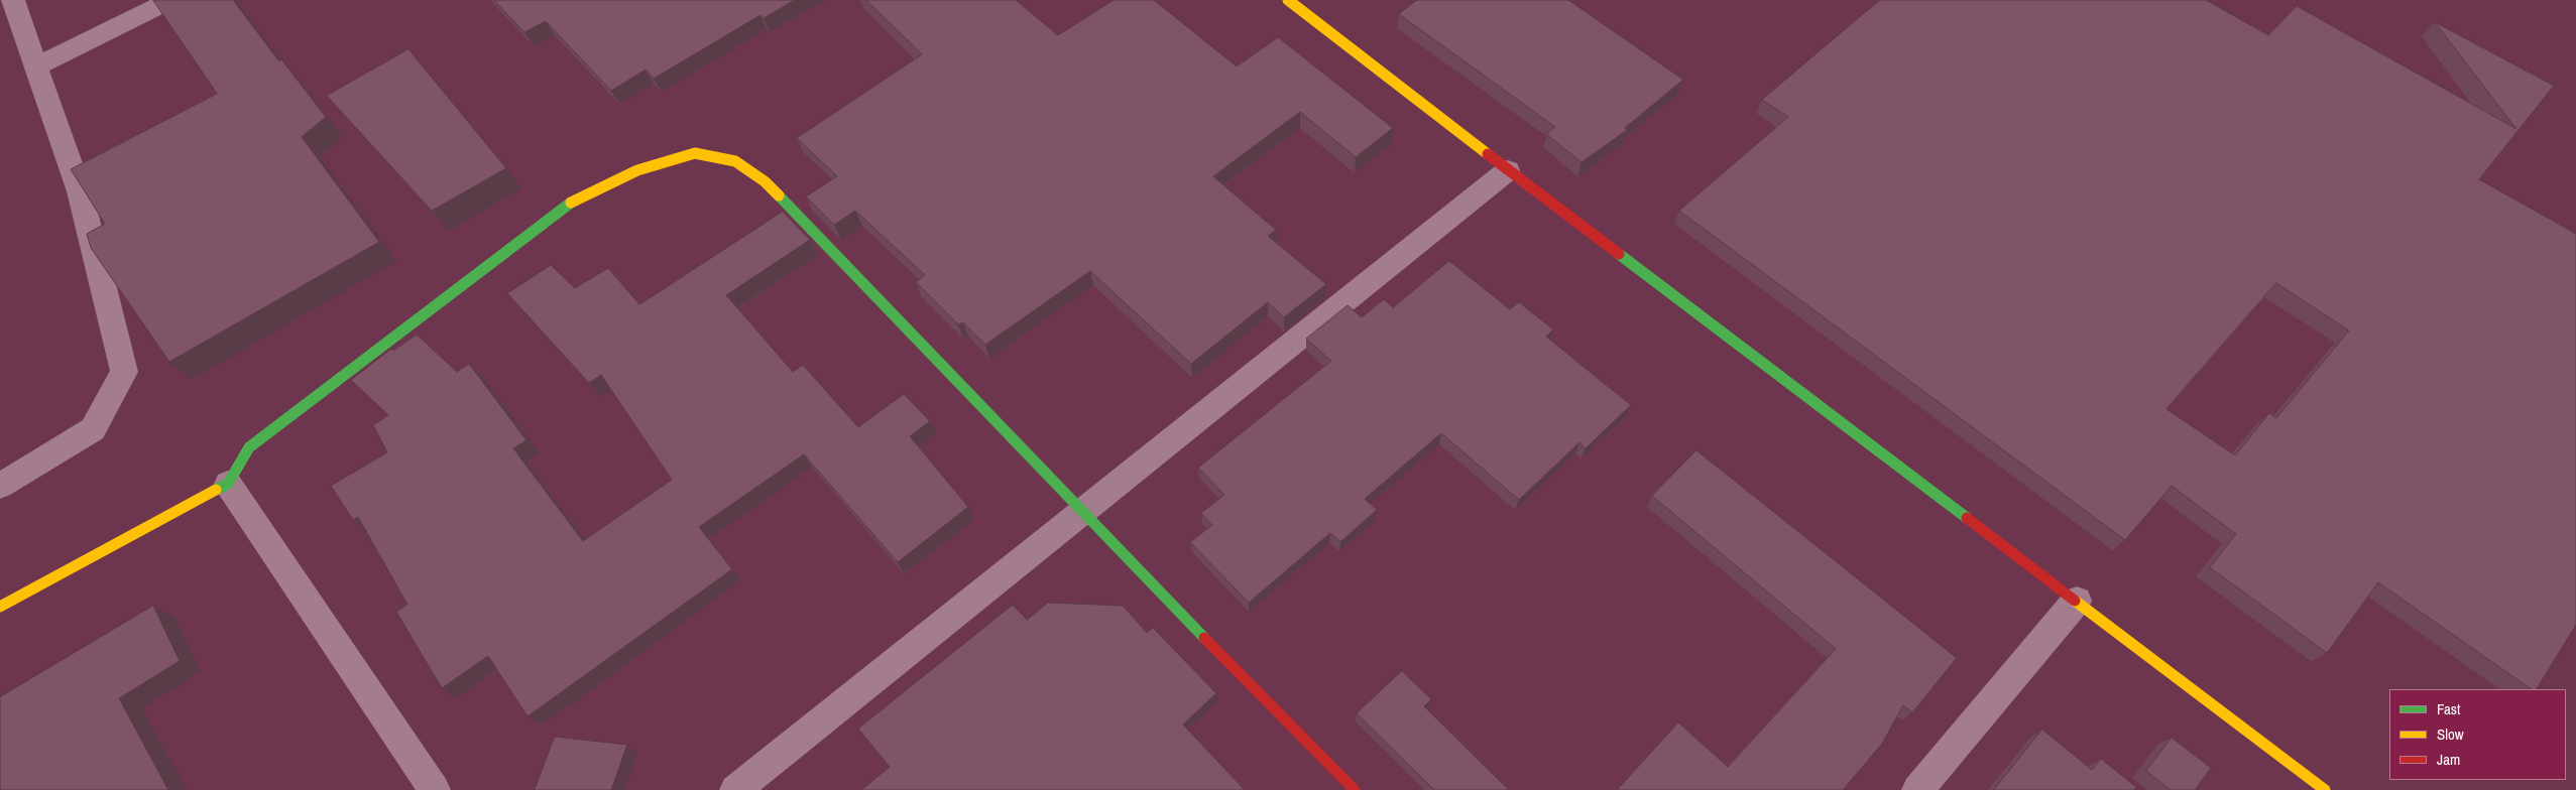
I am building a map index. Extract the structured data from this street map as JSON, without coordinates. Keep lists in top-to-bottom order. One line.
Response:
{"legend":["Fast","Slow","Jam"]}
